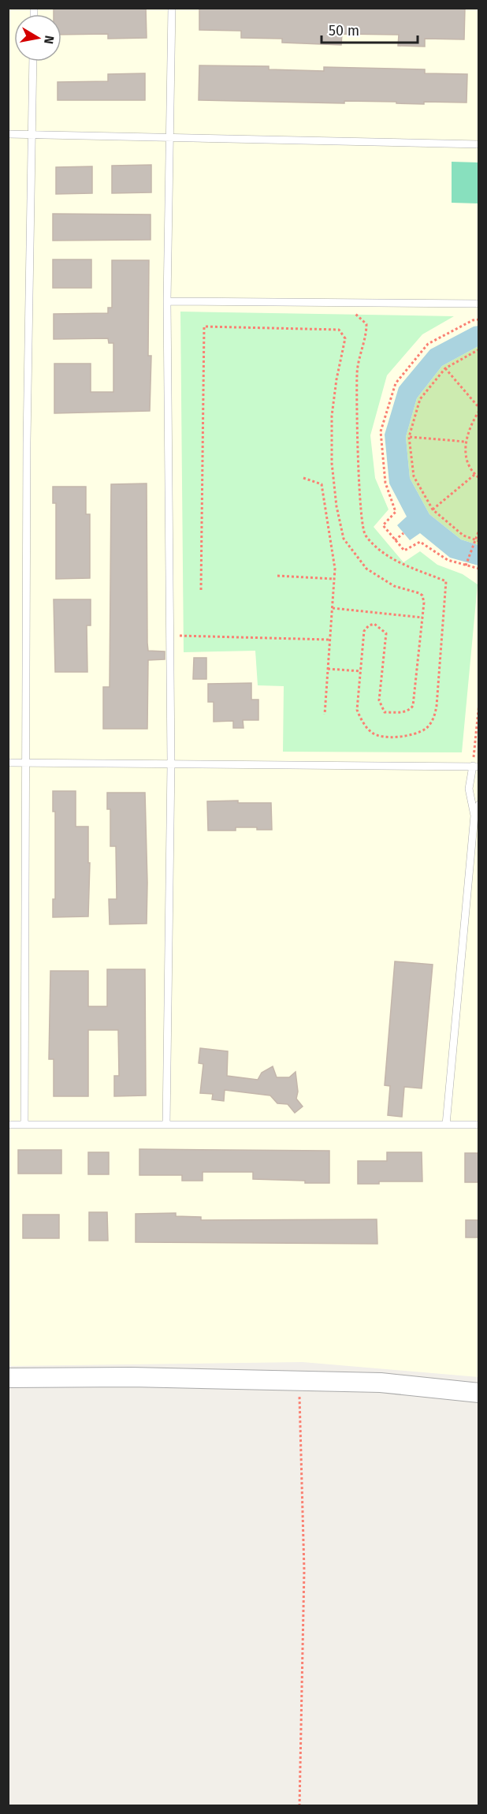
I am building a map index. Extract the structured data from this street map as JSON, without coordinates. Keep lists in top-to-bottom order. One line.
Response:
{"scale_bar":"50 m","north":"right"}
